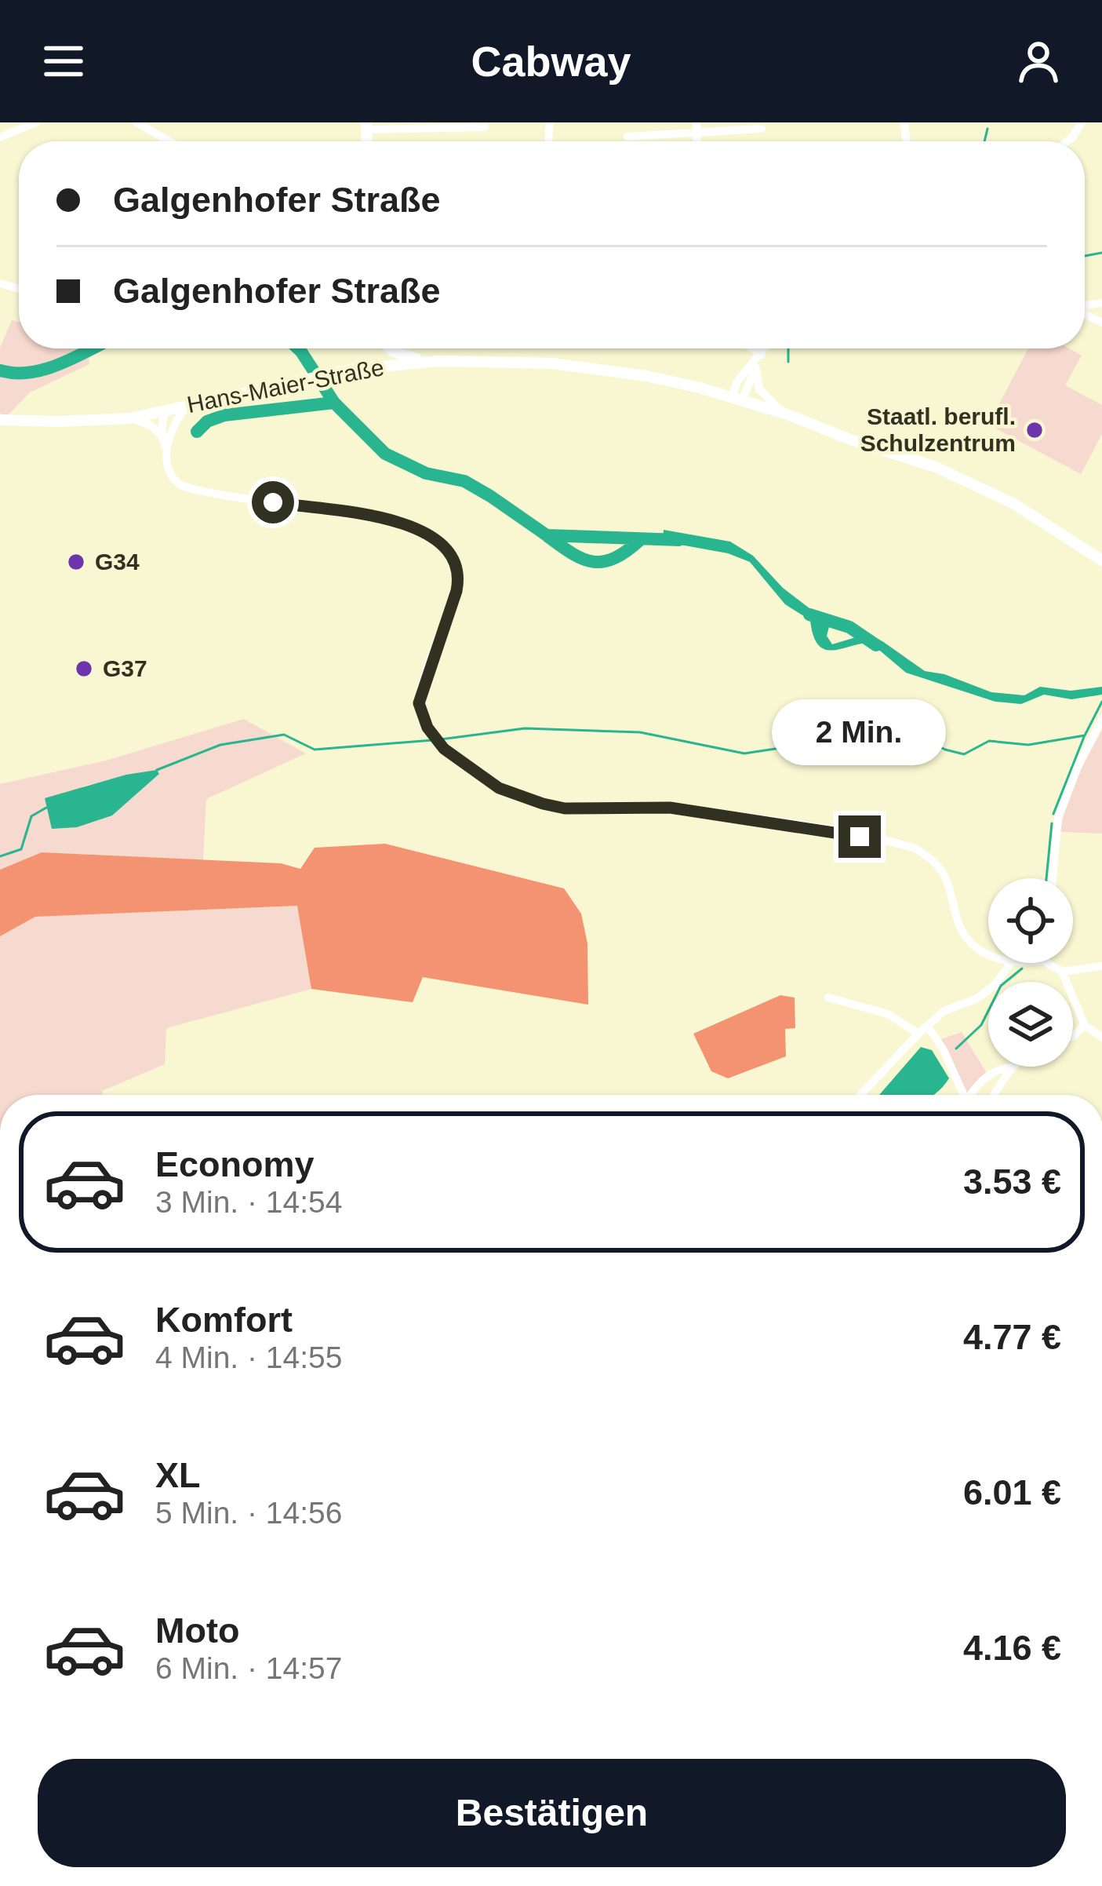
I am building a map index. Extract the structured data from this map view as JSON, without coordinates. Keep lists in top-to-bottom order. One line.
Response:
{"streets":{"street":["Hans-Maier-Straße"]},"places":["Staatl. berufl. Schulzentrum","G34","G37"],"page":{"header":"Cabway","banner":["Galgenhofer Straße","Galgenhofer Straße"],"bubble":"2 Min.","list":[{"name":"Economy","note":"3 Min. · 14:54","value":"3.53 €"},{"name":"Komfort","note":"4 Min. · 14:55","value":"4.77 €"},{"name":"XL","note":"5 Min. · 14:56","value":"6.01 €"},{"name":"Moto","note":"6 Min. · 14:57","value":"4.16 €"}],"buttons":"Bestätigen"}}
